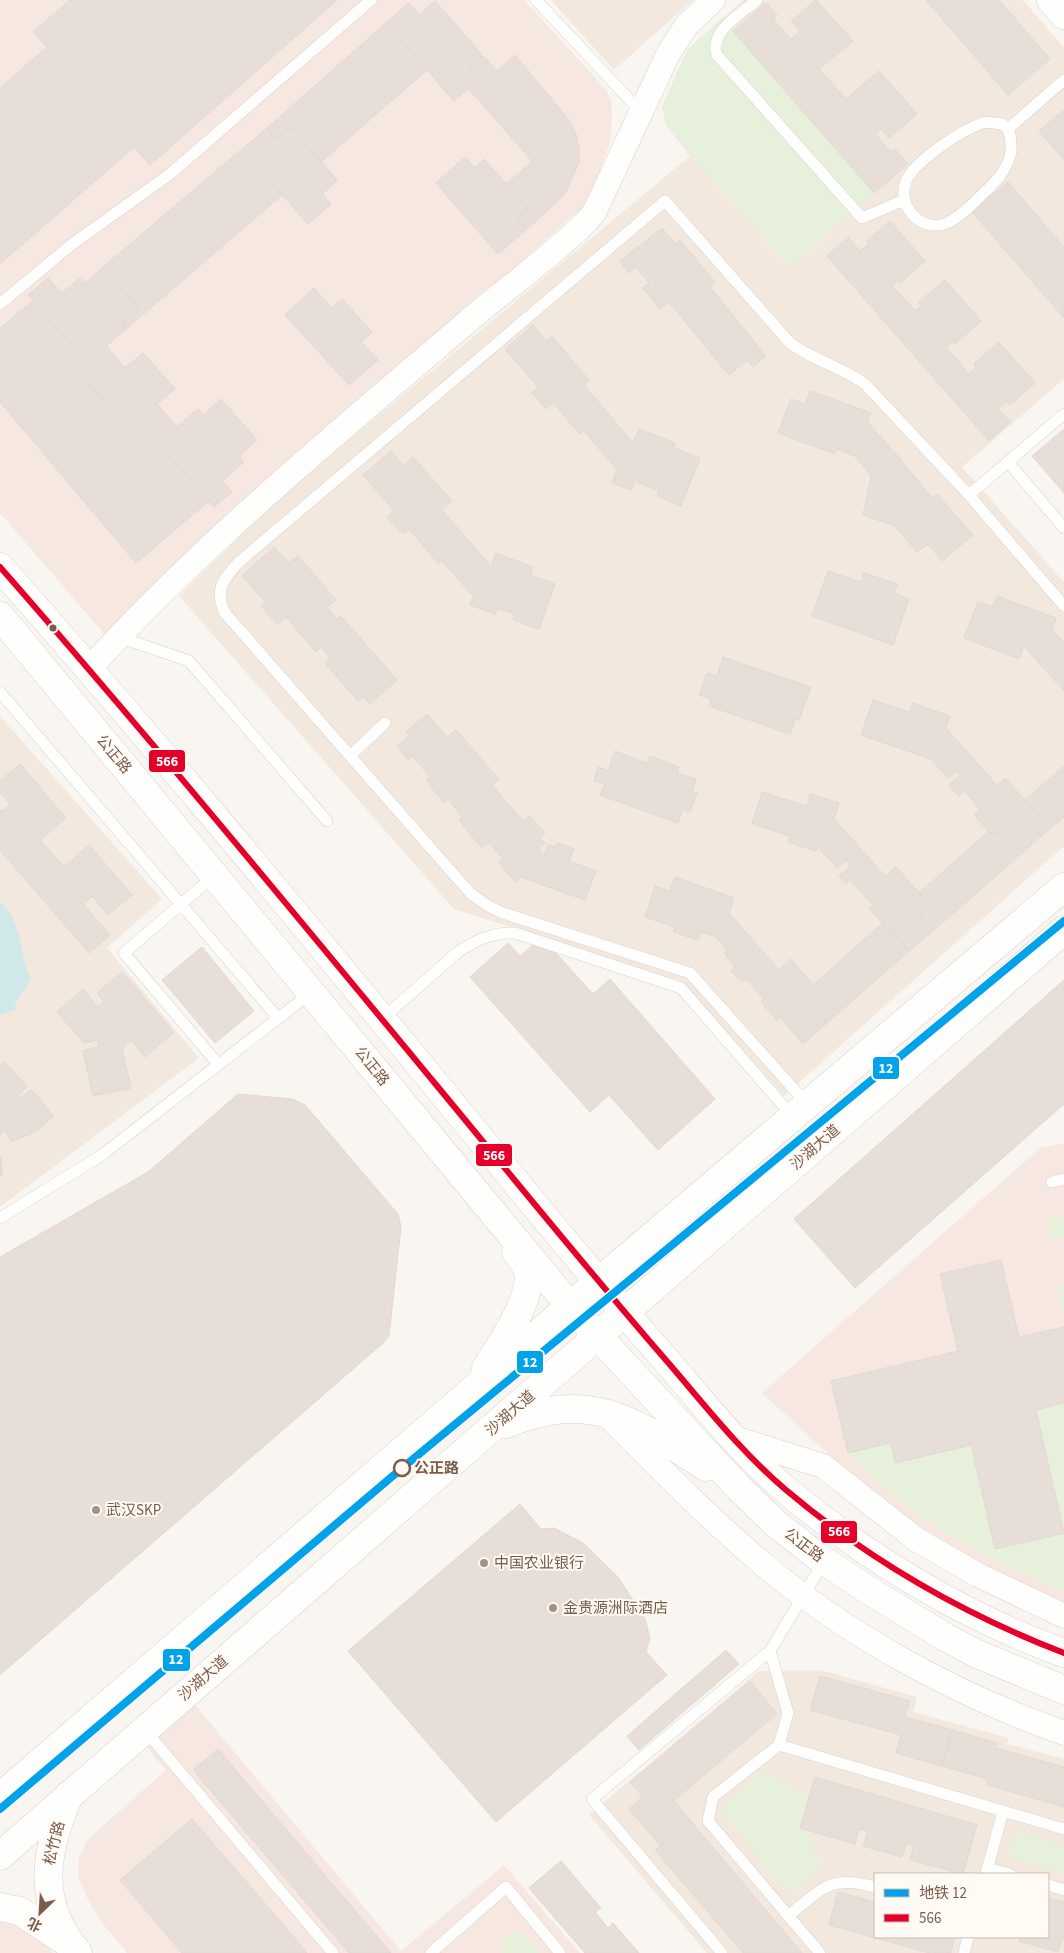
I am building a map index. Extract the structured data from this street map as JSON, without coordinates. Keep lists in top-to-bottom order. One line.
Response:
{"streets":{"main road":["公正路","沙湖大道","松竹路"]},"crossings":[["公正路","沙湖大道"],["沙湖大道","松竹路"]],"places":["公正路","武汉SKP","中国农业银行","金贵源洲际酒店"],"lines":["transit line 566","metro line 12"],"legend":["地铁 12","566"],"north":"bottom left"}
